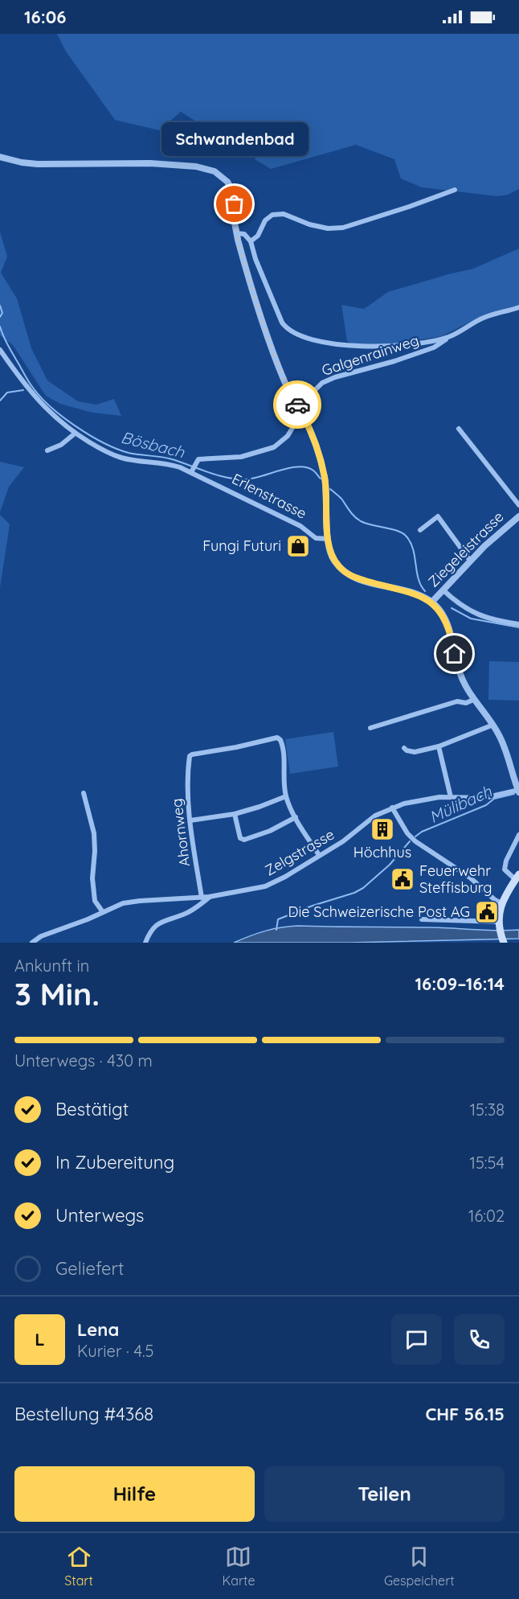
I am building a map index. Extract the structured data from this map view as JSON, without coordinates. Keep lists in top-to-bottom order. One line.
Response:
{"streets":{"street":["Galgenrainweg","Erlenstrasse","Ziegeleistrasse","Ahornweg","Zelgstrasse"]},"crossings":[["Galgenrainweg","Erlenstrasse"],["Ahornweg","Zelgstrasse"]],"water":["Bösbach","Mülibach"],"places":{"other":["Schwandenbad"],"shop":["Fungi Futuri"],"building":["Höchhus"],"public building":["Feuerwehr Steffisburg","Die Schweizerische Post AG"]},"page":{"status":"16:06","bubble":"Schwandenbad","heading":["3 Min.","Ankunft in","16:09–16:14"],"panel":["Lena","Kurier · 4.5","Bestellung #4368","CHF 56.15"],"bar":"Unterwegs · 430 m","list":[["Bestätigt","15:38"],["In Zubereitung","15:54"],["Unterwegs","16:02"],"Geliefert"],"round":"L","buttons":["Hilfe","Teilen"],"tabs":["Start","Karte","Gespeichert"]}}
